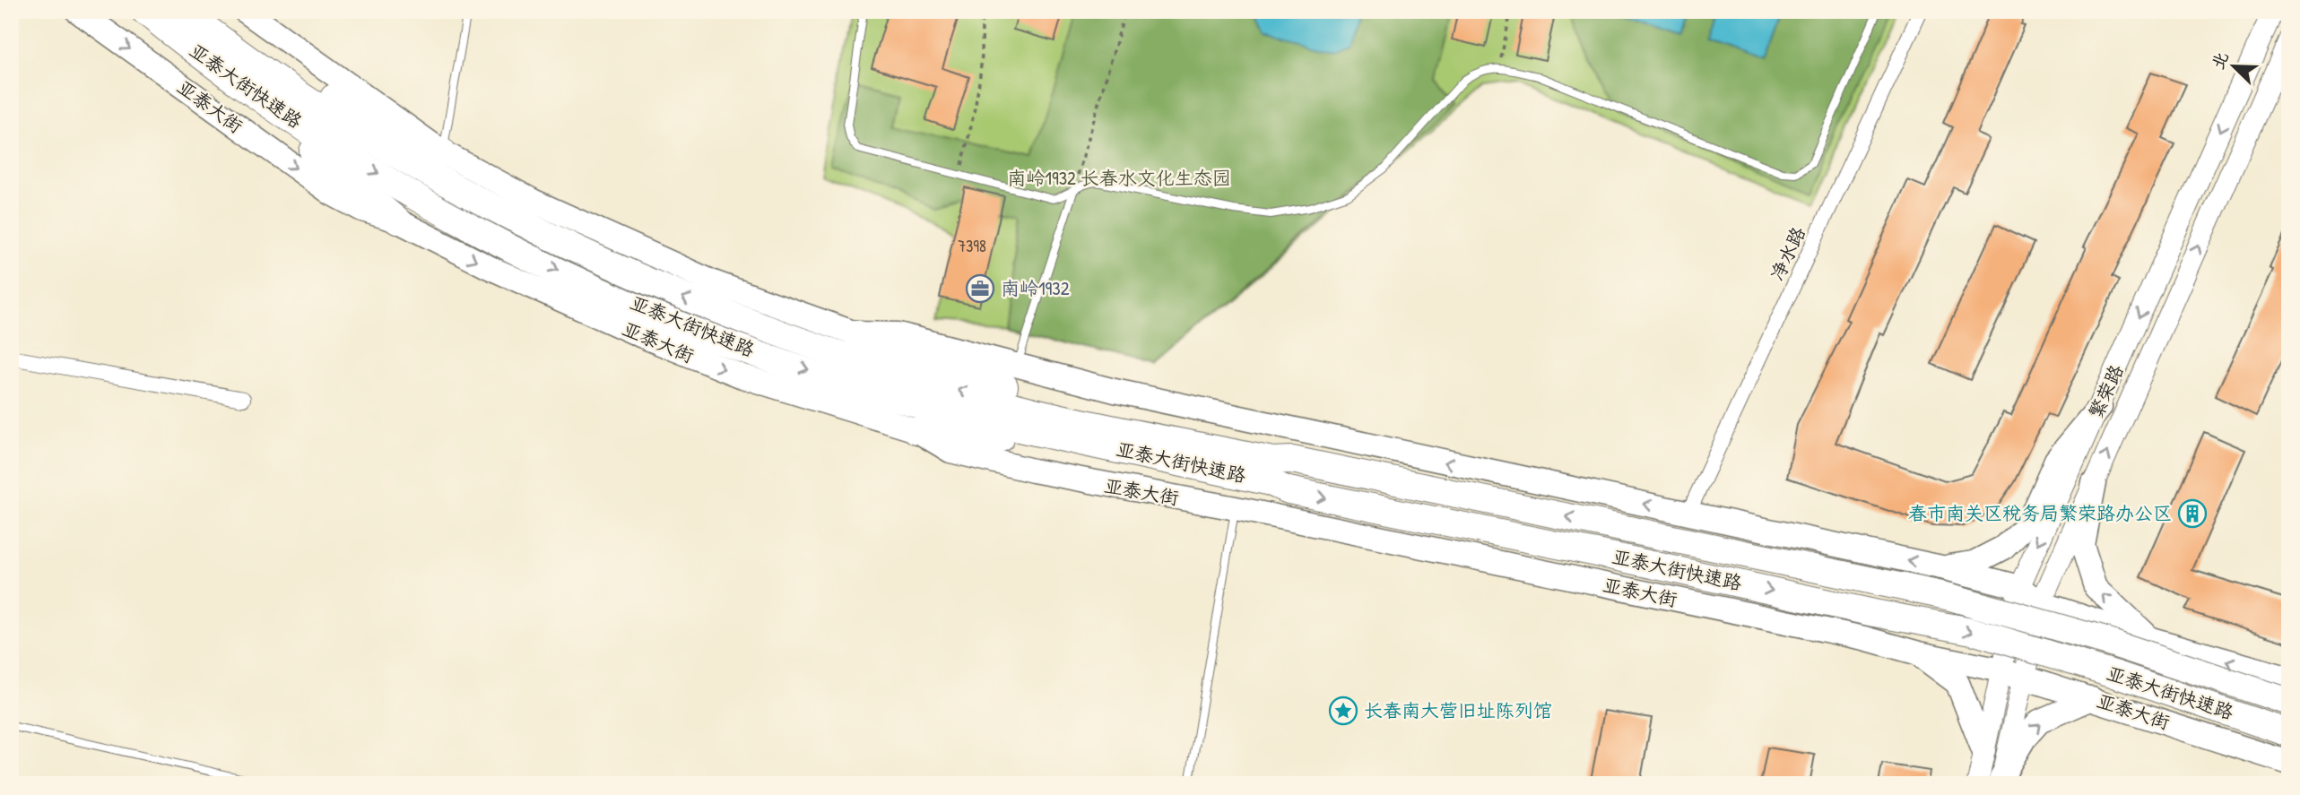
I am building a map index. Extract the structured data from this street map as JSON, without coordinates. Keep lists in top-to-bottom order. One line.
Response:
{"streets":{"highway":["亚泰大街快速路"],"main road":["亚泰大街","繁荣路"],"street":["净水路"]},"crossings":[["亚泰大街","繁荣路"]],"parks":["南岭1932 长春水文化生态园"],"places":{"office":["南岭1932"],"building":["春市南关区税务局繁荣路办公区"],"place":["长春南大营旧址陈列馆"]},"house_numbers":["7398"],"north":"top left"}
